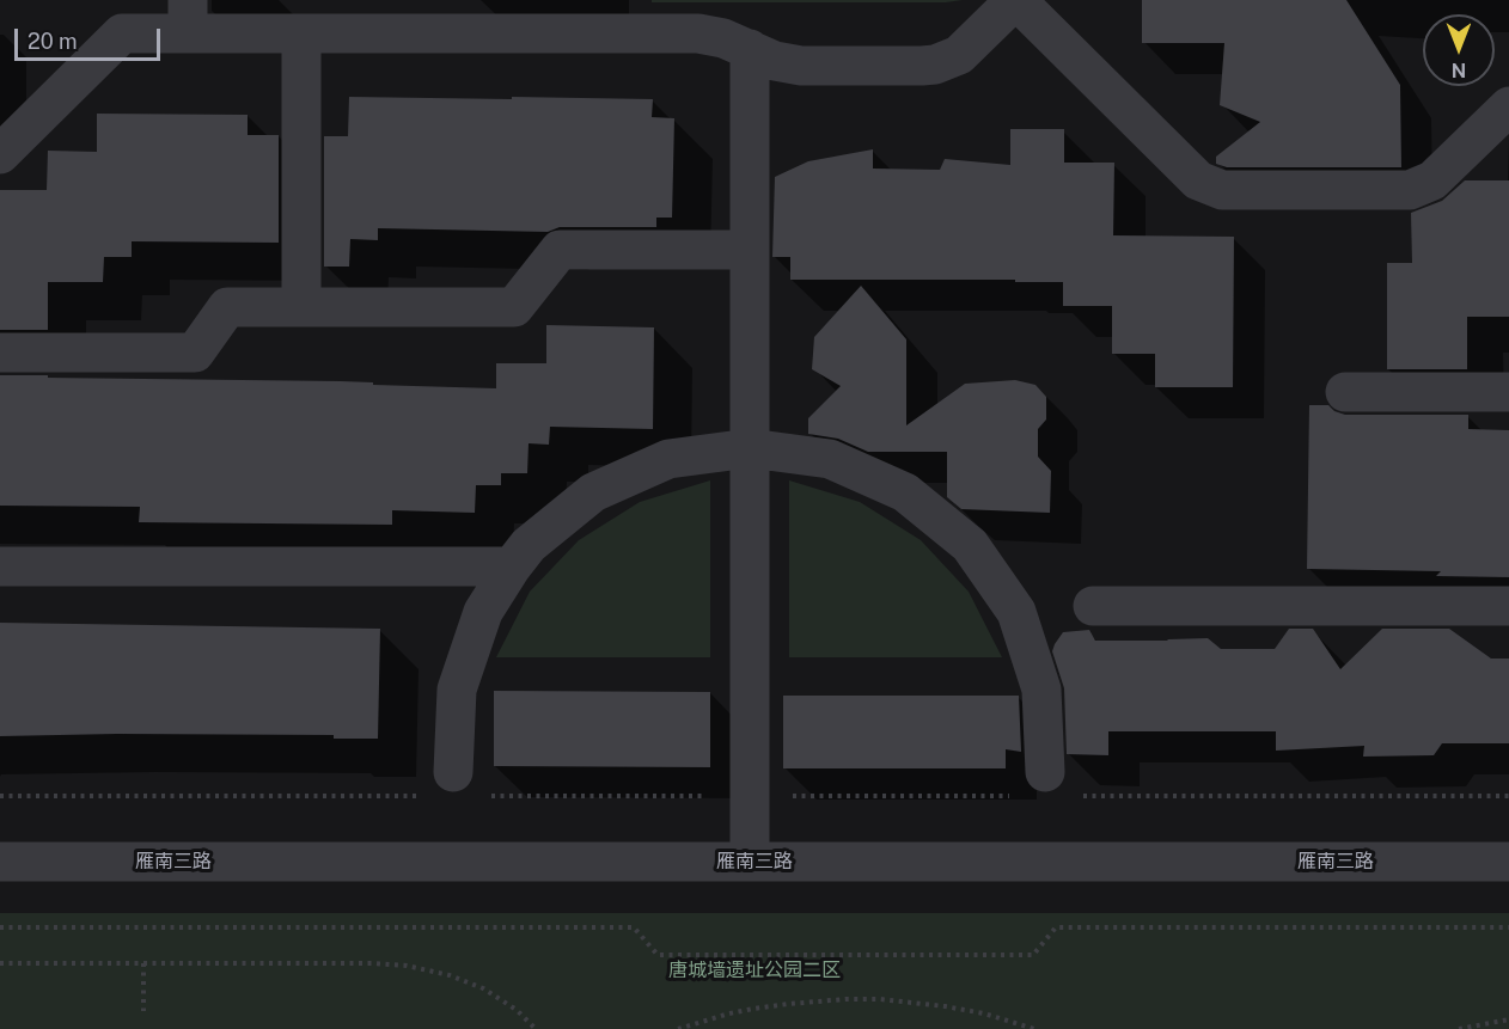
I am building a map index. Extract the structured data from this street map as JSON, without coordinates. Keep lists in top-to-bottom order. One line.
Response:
{"streets":{"street":["雁南三路"]},"parks":["唐城墙遗址公园二区"],"scale_bar":"20 m","north":"bottom"}
